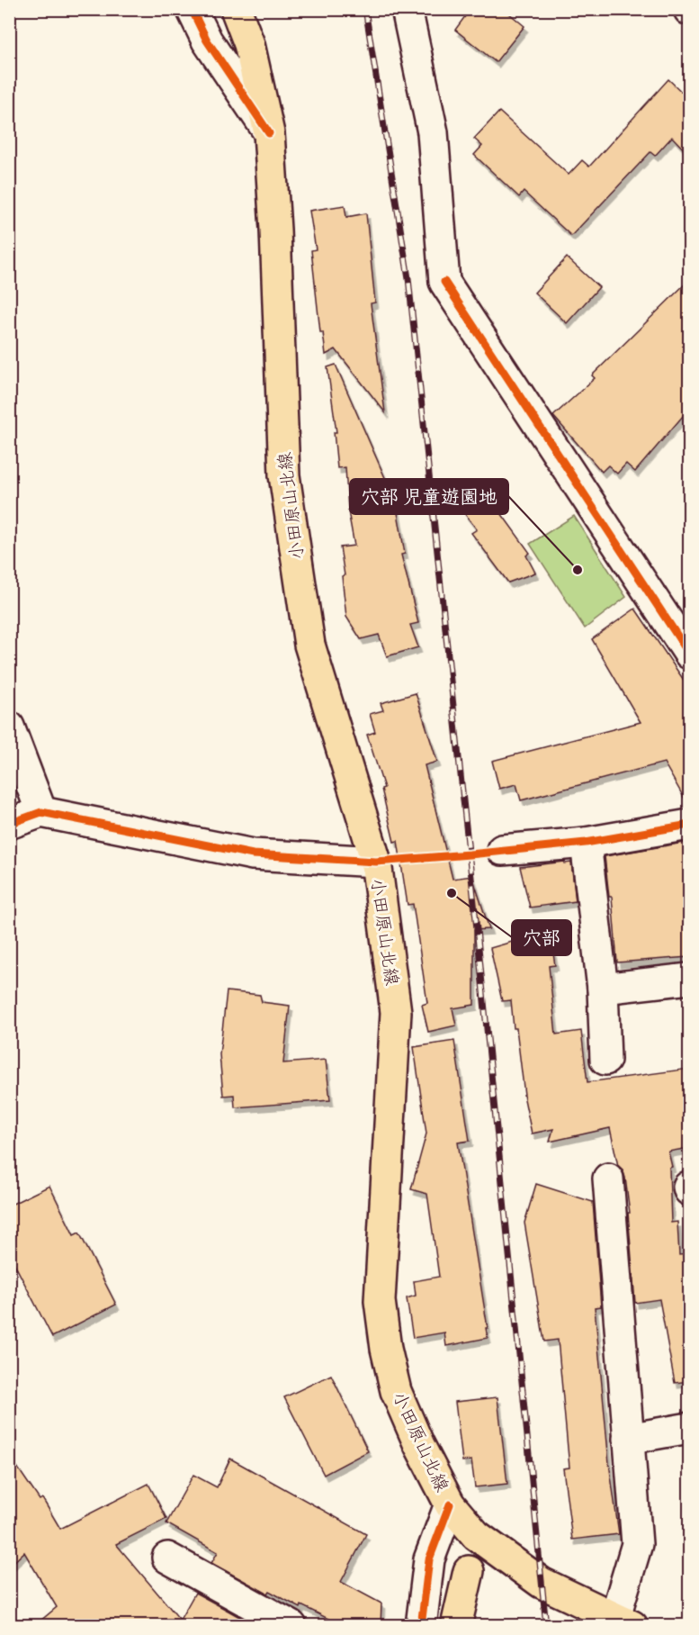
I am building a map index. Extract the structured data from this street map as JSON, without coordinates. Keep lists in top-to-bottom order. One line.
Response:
{"streets":{"main road":["小田原山北線"]},"places":["穴部 児童遊園地","穴部"]}
